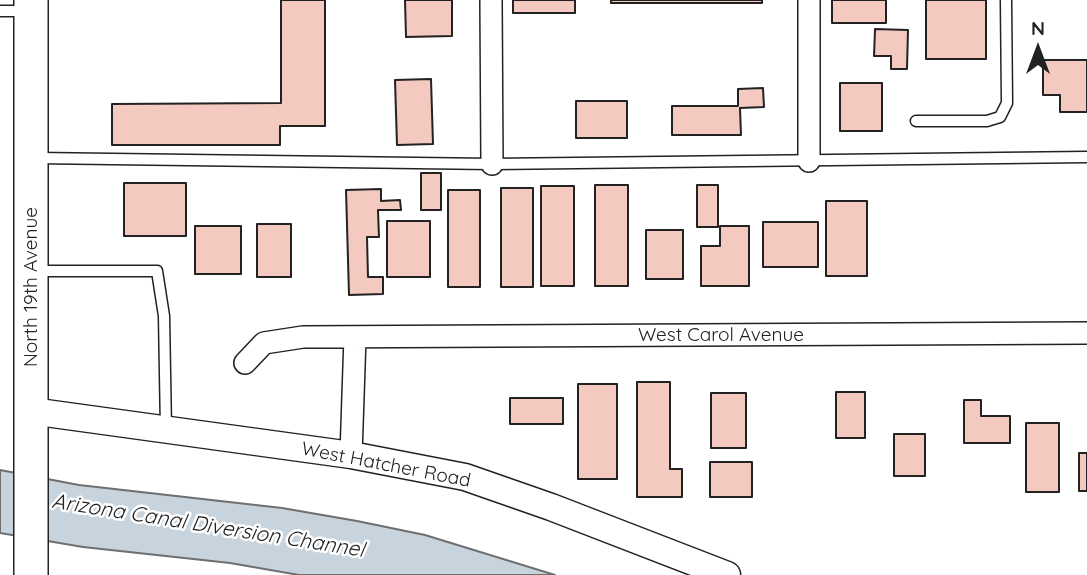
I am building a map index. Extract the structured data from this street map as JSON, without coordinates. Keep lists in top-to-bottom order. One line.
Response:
{"streets":{"main road":["North 19th Avenue"],"street":["West Carol Avenue","West Hatcher Road"]},"crossings":[["North 19th Avenue","West Hatcher Road"]],"water":["Arizona Canal Diversion Channel"],"north":"top"}
